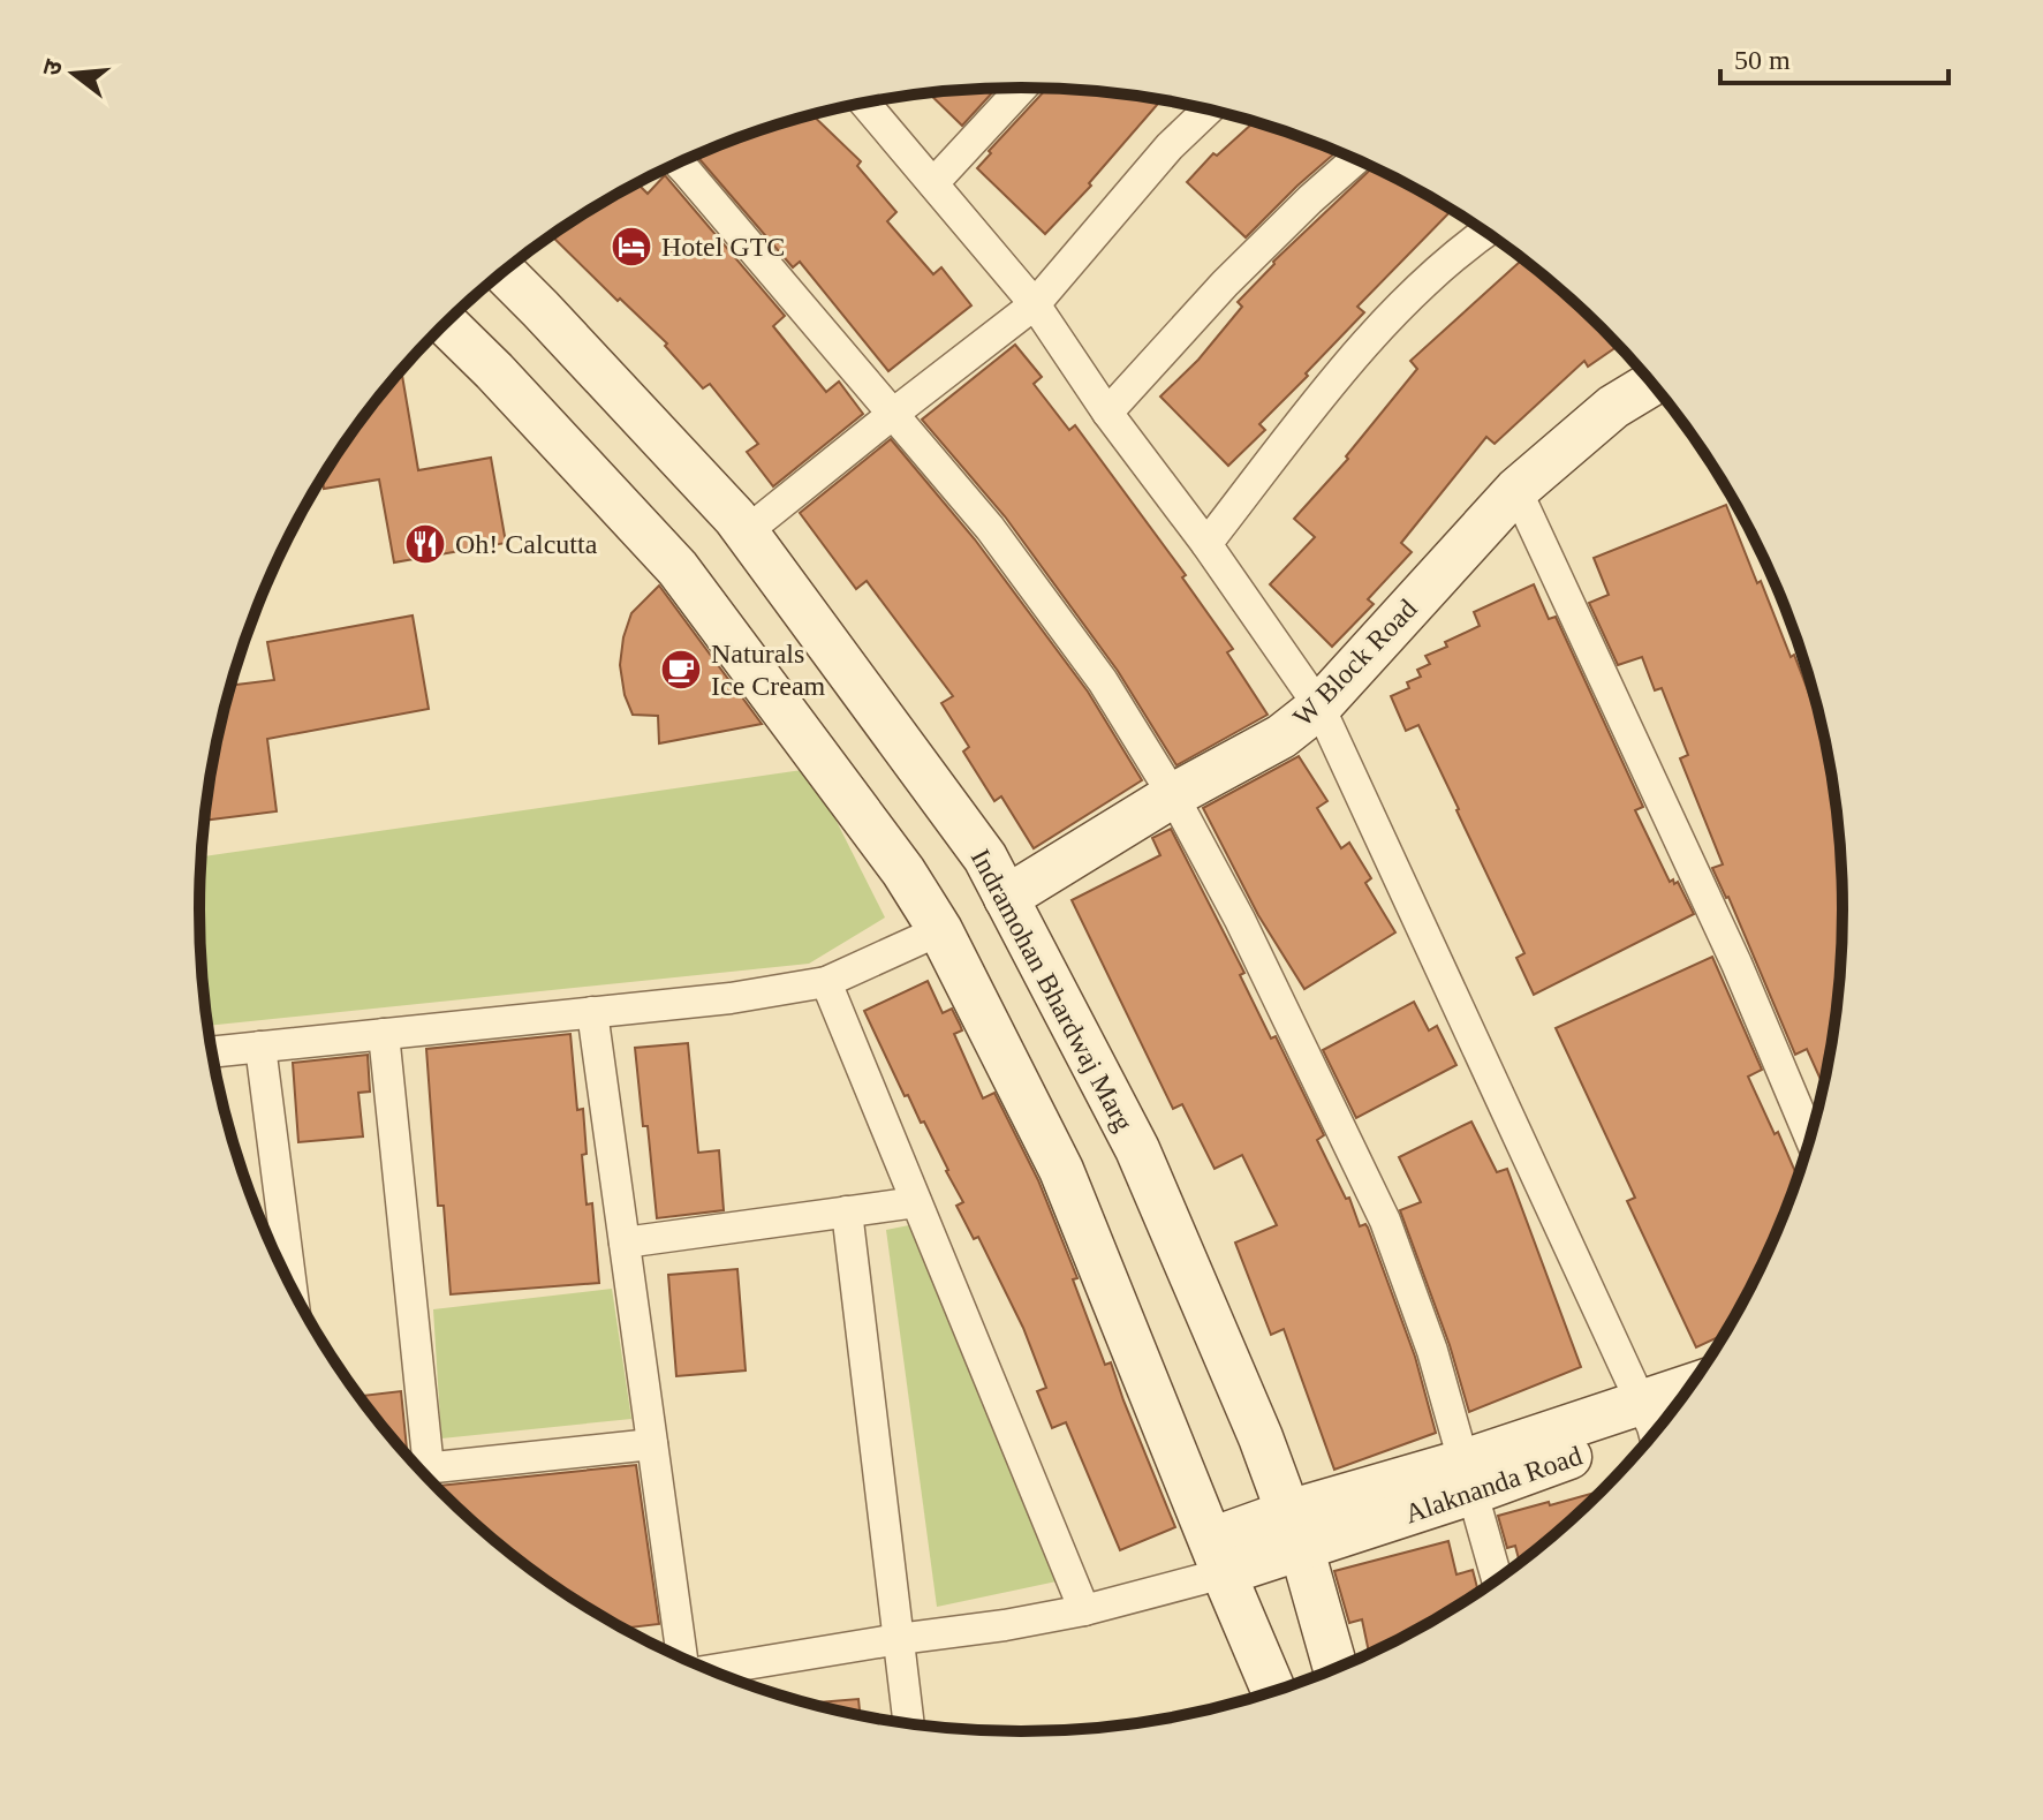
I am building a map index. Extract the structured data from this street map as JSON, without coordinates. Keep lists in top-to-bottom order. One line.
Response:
{"streets":{"street":["W Block Road","Indramohan Bhardwaj Marg","Alaknanda Road"]},"crossings":[["W Block Road","Indramohan Bhardwaj Marg"],["Indramohan Bhardwaj Marg","Alaknanda Road"]],"places":{"hotel":["Hotel GTC"],"restaurant":["Oh! Calcutta"],"cafe":["Naturals Ice Cream"]},"scale_bar":"50 m","north":"left"}
